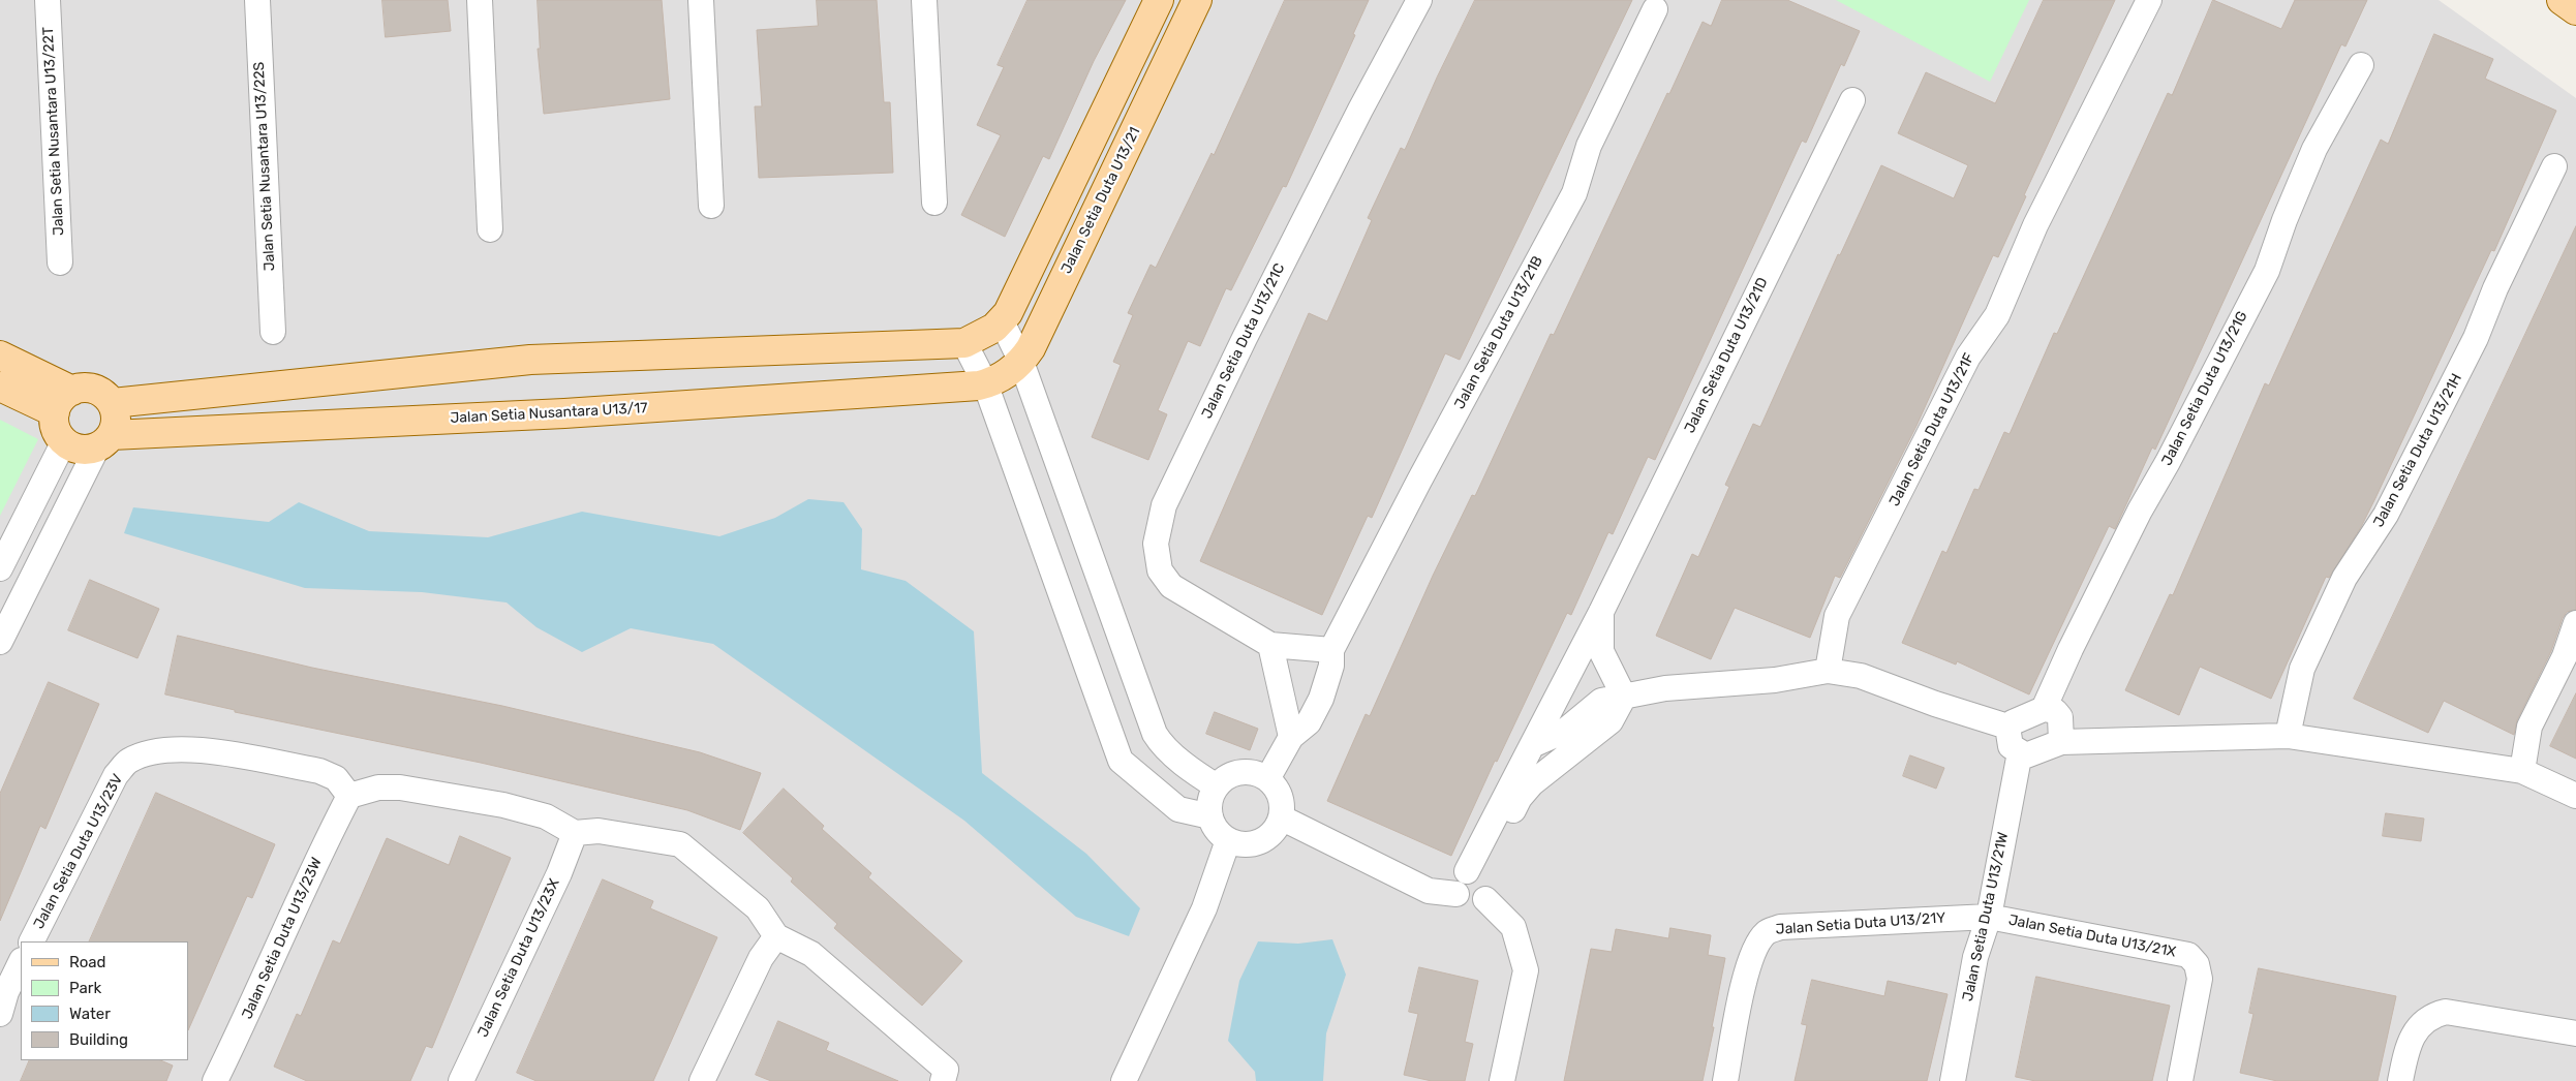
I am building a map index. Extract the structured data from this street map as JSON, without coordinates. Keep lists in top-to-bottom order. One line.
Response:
{"streets":{"main road":["Jalan Setia Duta U13/21","Jalan Setia Nusantara U13/17"],"street":["Jalan Setia Nusantara U13/22T","Jalan Setia Nusantara U13/22S","Jalan Setia Duta U13/21B","Jalan Setia Duta U13/21C","Jalan Setia Duta U13/21D","Jalan Setia Duta U13/21G","Jalan Setia Duta U13/21F","Jalan Setia Duta U13/21H","Jalan Setia Duta U13/23V","Jalan Setia Duta U13/21W","Jalan Setia Duta U13/21Y","Jalan Setia Duta U13/21X","Jalan Setia Duta U13/23W","Jalan Setia Duta U13/23X"]},"crossings":[["Jalan Setia Duta U13/21","Jalan Setia Nusantara U13/17"],["Jalan Setia Duta U13/21G","Jalan Setia Duta U13/21W"],["Jalan Setia Duta U13/23V","Jalan Setia Duta U13/23W"],["Jalan Setia Duta U13/21W","Jalan Setia Duta U13/21Y"],["Jalan Setia Duta U13/21W","Jalan Setia Duta U13/21X"],["Jalan Setia Duta U13/21Y","Jalan Setia Duta U13/21X"]],"legend":["Road","Park","Water","Building"]}
